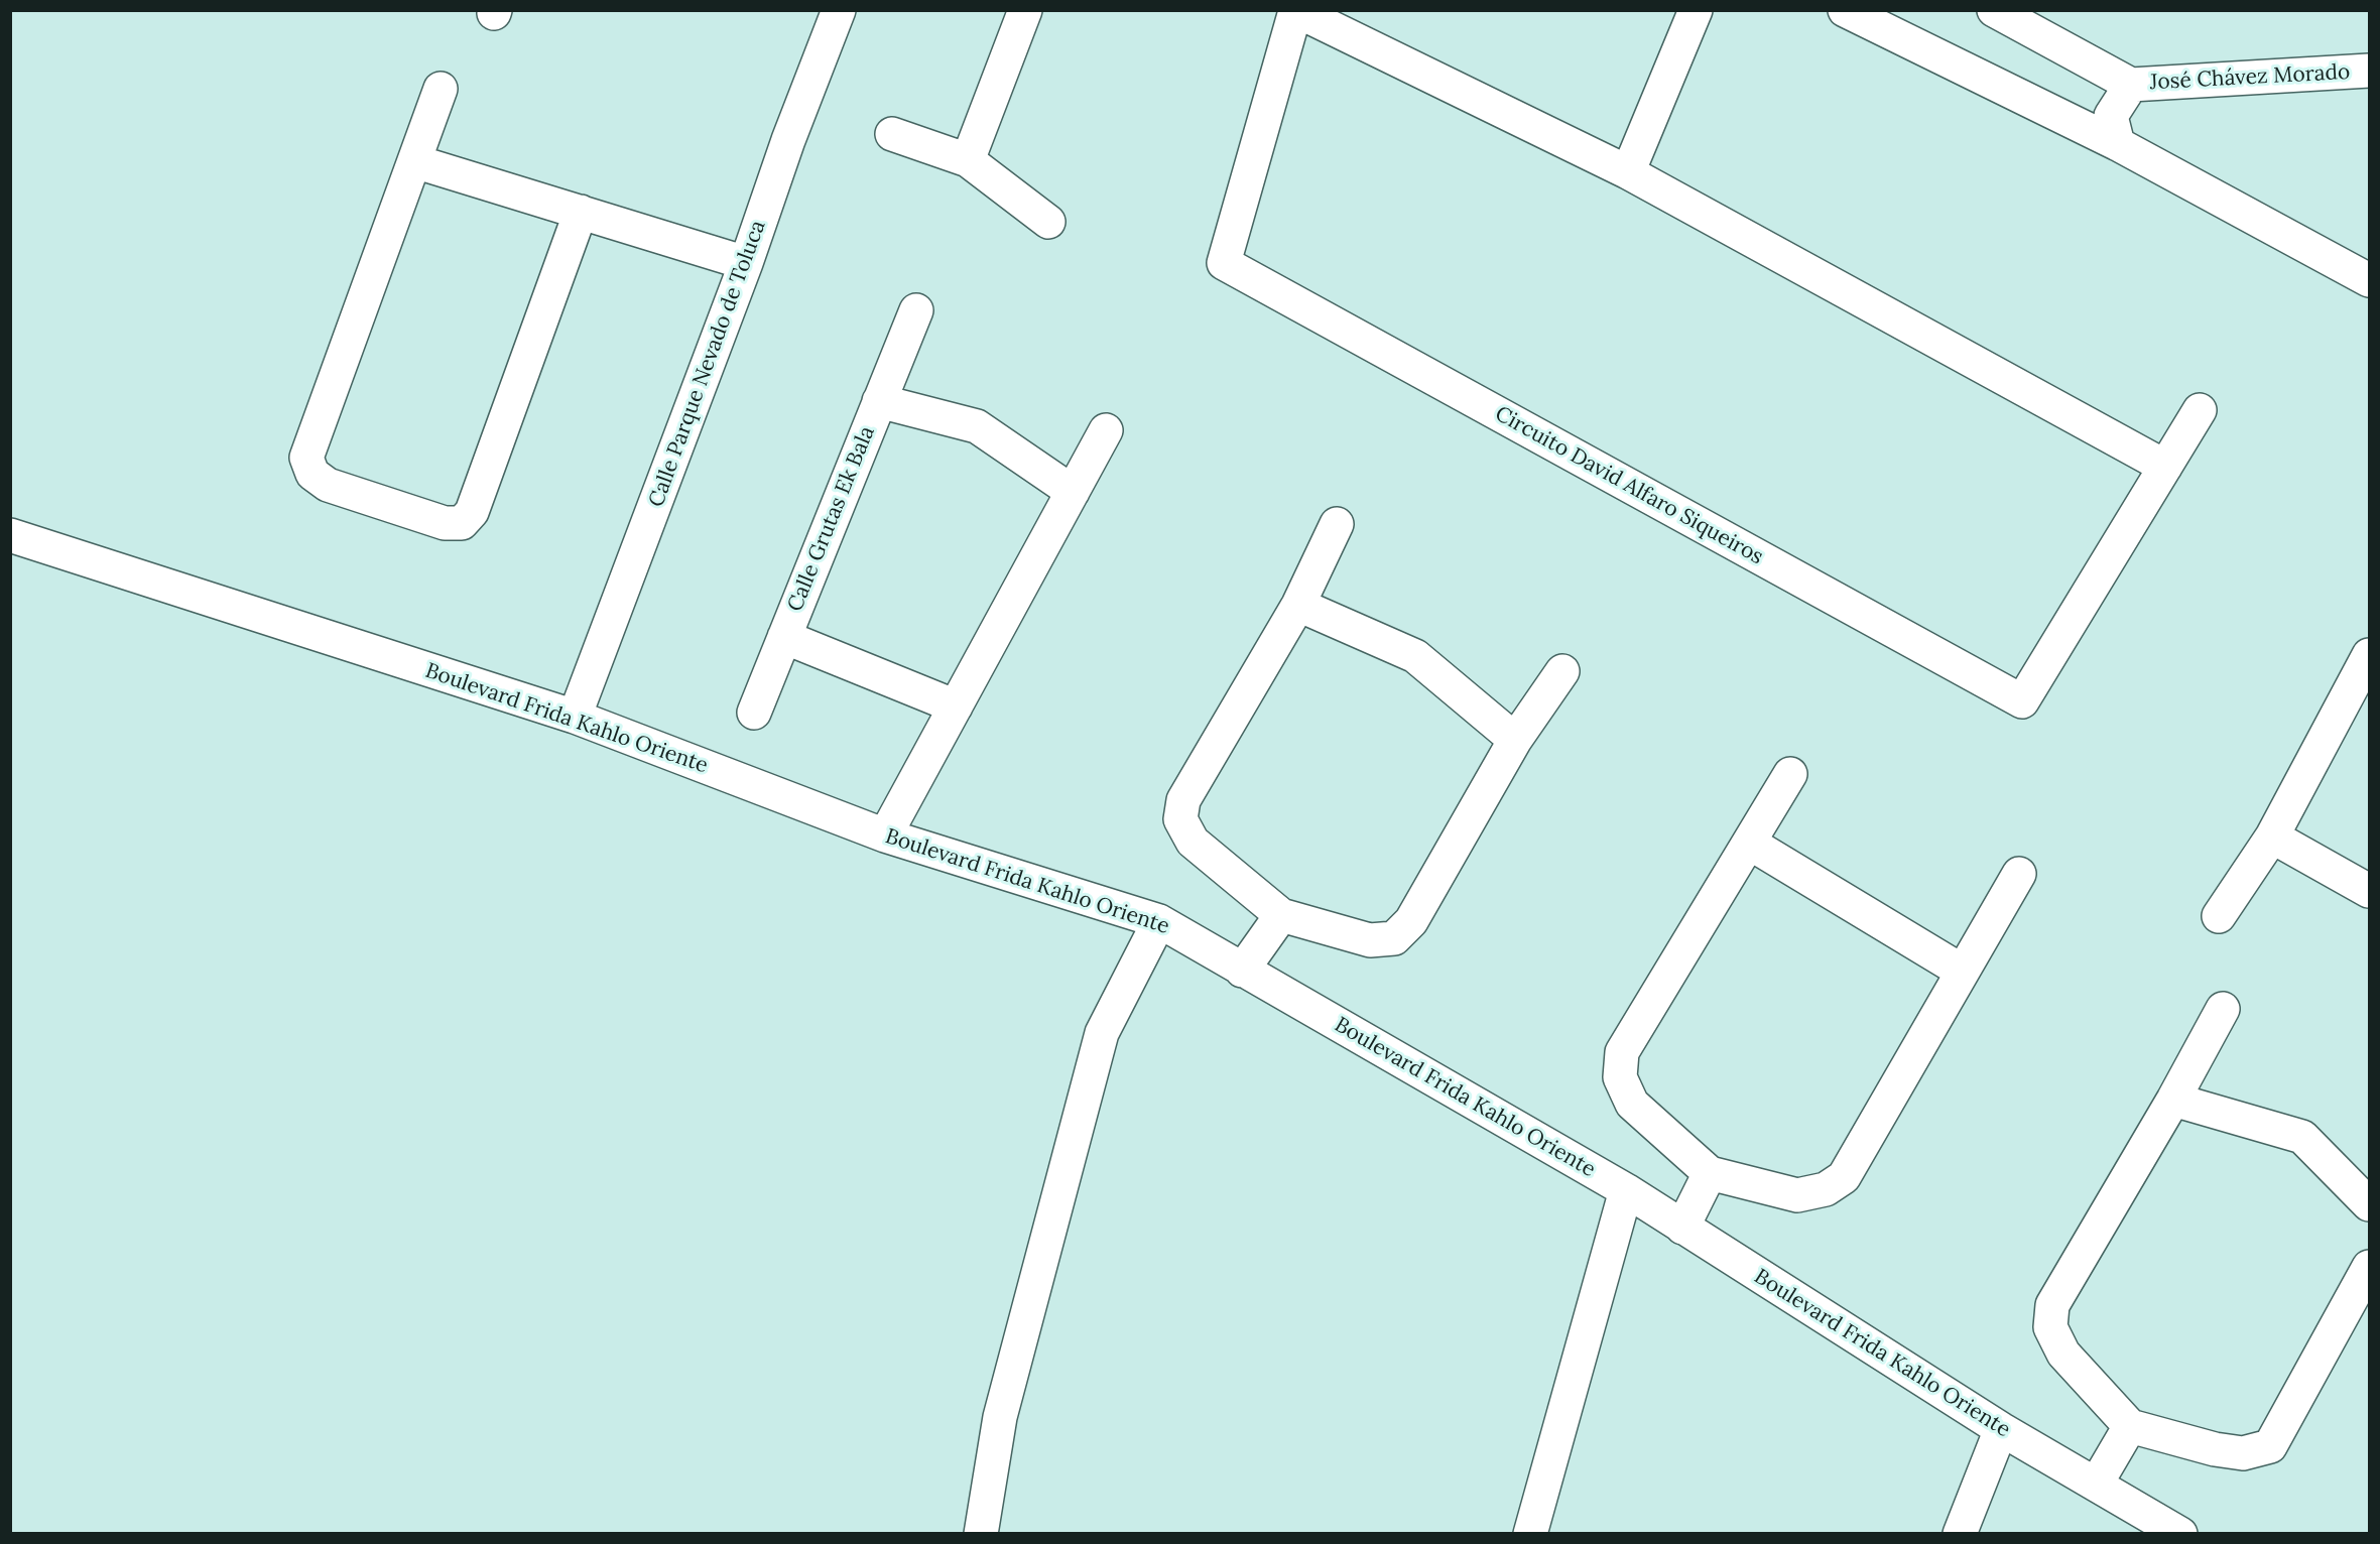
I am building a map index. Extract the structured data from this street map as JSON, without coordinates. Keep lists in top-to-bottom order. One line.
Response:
{"streets":{"street":["José Chávez Morado","Calle Parque Nevado de Toluca","Circuito David Alfaro Siqueiros","Calle Grutas Ek Bala","Boulevard Frida Kahlo Oriente"]},"crossings":[["Calle Parque Nevado de Toluca","Boulevard Frida Kahlo Oriente"]]}
